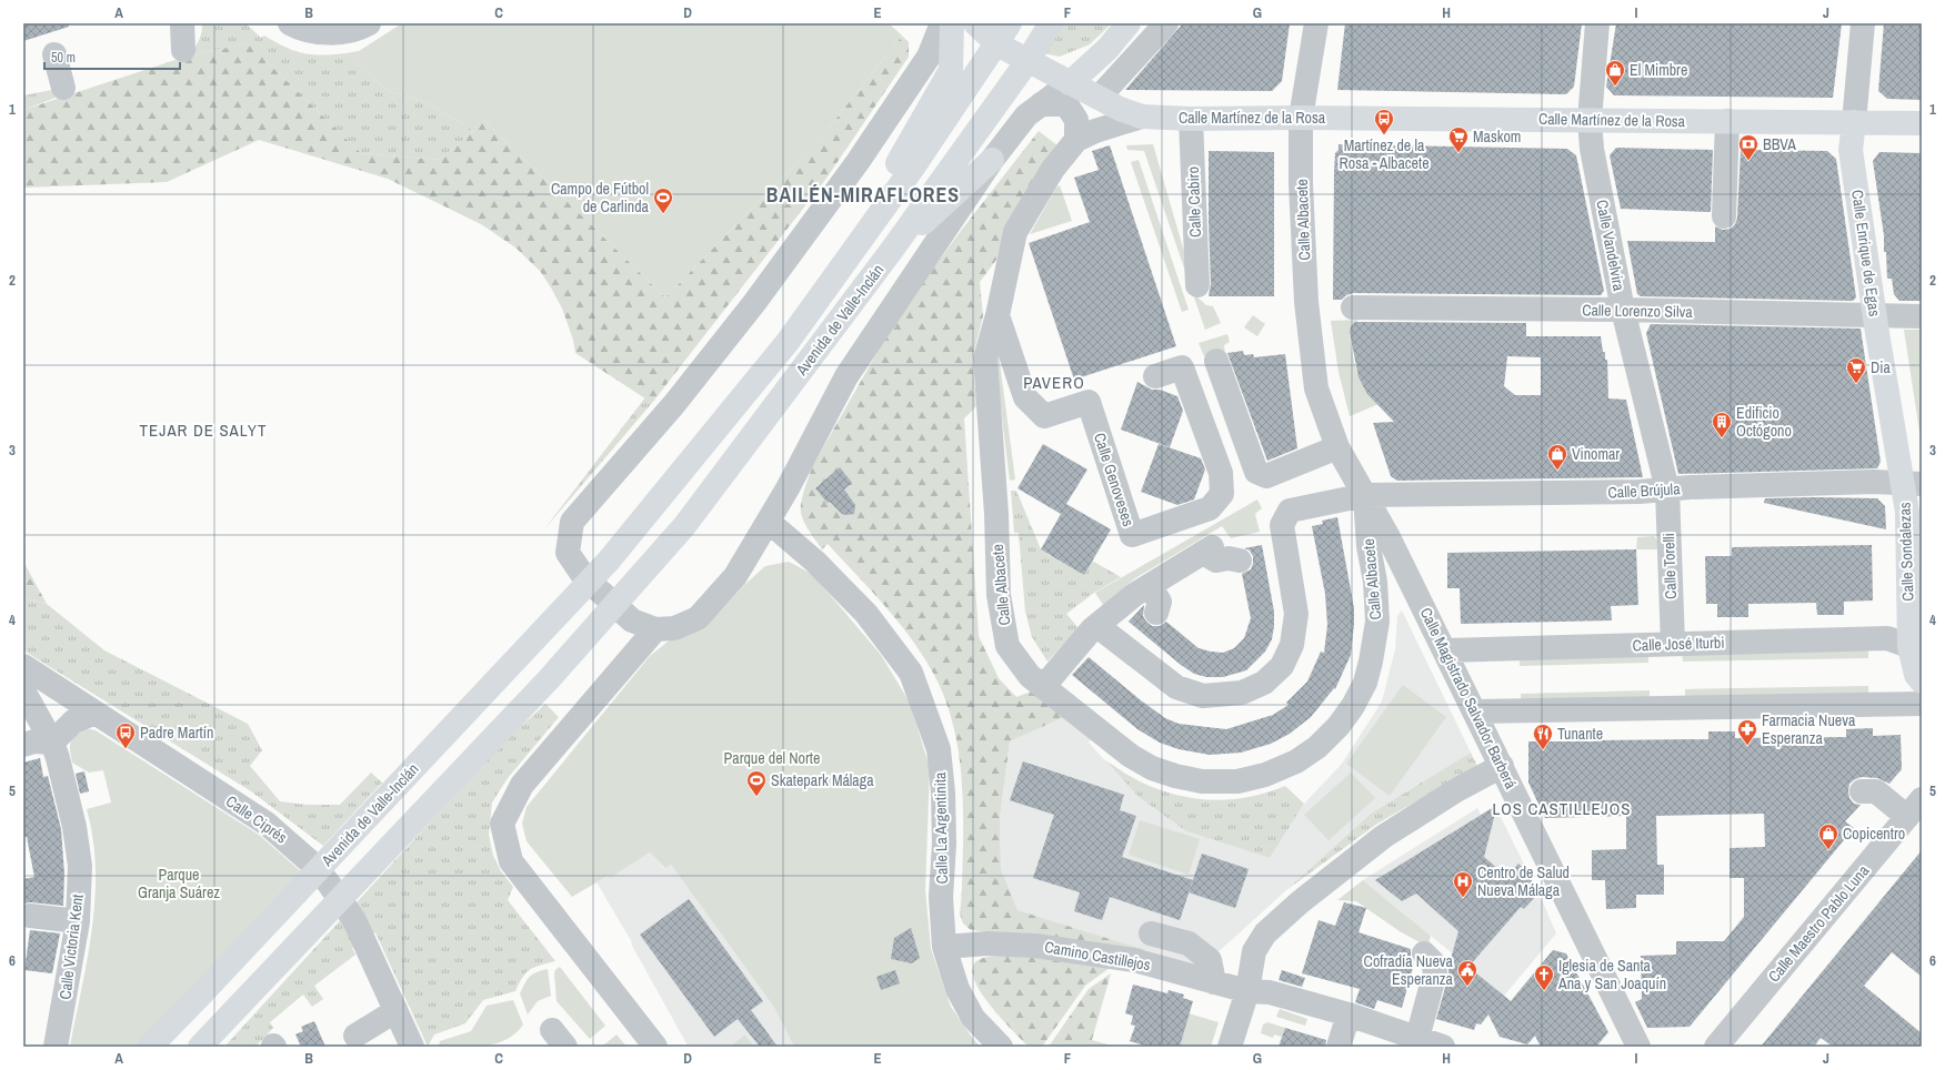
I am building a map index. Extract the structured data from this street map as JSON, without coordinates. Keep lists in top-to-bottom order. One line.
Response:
{"streets":{"main road":["Calle Martínez de la Rosa","Calle Enrique de Egas","Avenida de Valle-Inclán","Calle Sondalezas"],"street":["Calle Cabiro","Calle Albacete","Calle Vandelvira","Calle Lorenzo Silva","Calle Genoveses","Calle Brújula","Calle Torelli","Calle José Iturbi","Calle Magistrado Salvador Barberá","Calle Ciprés","Calle La Argentinita","Calle Maestro Pablo Luna","Calle Victoria Kent","Camino Castillejos"]},"crossings":[["Calle Martínez de la Rosa","Calle Cabiro"],["Calle Martínez de la Rosa","Calle Albacete"],["Calle Martínez de la Rosa","Calle Vandelvira"],["Calle Martínez de la Rosa","Calle Enrique de Egas"],["Calle Martínez de la Rosa","Avenida de Valle-Inclán"],["Calle Albacete","Calle Genoveses"],["Calle Albacete","Calle Brújula"],["Calle Albacete","Calle Magistrado Salvador Barberá"],["Calle Vandelvira","Calle Lorenzo Silva"],["Calle Vandelvira","Calle Brújula"],["Calle Vandelvira","Calle Torelli"],["Calle Enrique de Egas","Calle Lorenzo Silva"],["Calle Enrique de Egas","Calle Brújula"],["Calle Enrique de Egas","Calle Sondalezas"],["Calle Brújula","Calle Sondalezas"],["Calle Brújula","Calle Torelli"],["Calle Brújula","Calle Magistrado Salvador Barberá"],["Calle Sondalezas","Calle José Iturbi"],["Calle Torelli","Calle José Iturbi"],["Calle José Iturbi","Calle Magistrado Salvador Barberá"],["Calle Ciprés","Calle Victoria Kent"],["Calle La Argentinita","Camino Castillejos"]],"districts":["BAILÉN-MIRAFLORES","PAVERO","TEJAR DE SALYT","LOS CASTILLEJOS"],"parks":["Parque del Norte","Parque Granja Suárez"],"places":{"shop":["El Mimbre","Vinomar","Copicentro"],"bus stop":["Martínez de la Rosa - Albacete","Padre Martín"],"supermarket":["Maskom","Dia"],"bank":["BBVA"],"sports":["Campo de Fútbol de Carlinda","Skatepark Málaga"],"building":["Edificio Octógono"],"pharmacy":["Farmacia Nueva Esperanza"],"restaurant":["Tunante"],"hospital":["Centro de Salud Nueva Málaga"],"public building":["Cofradía Nueva Esperanza"],"church":["Iglesia de Santa Ana y San Joaquín"]},"scale_bar":"50 m","grid":{"columns":["A","B","C","D","E","F","G","H","I","J"],"rows":["1","2","3","4","5","6"]}}
